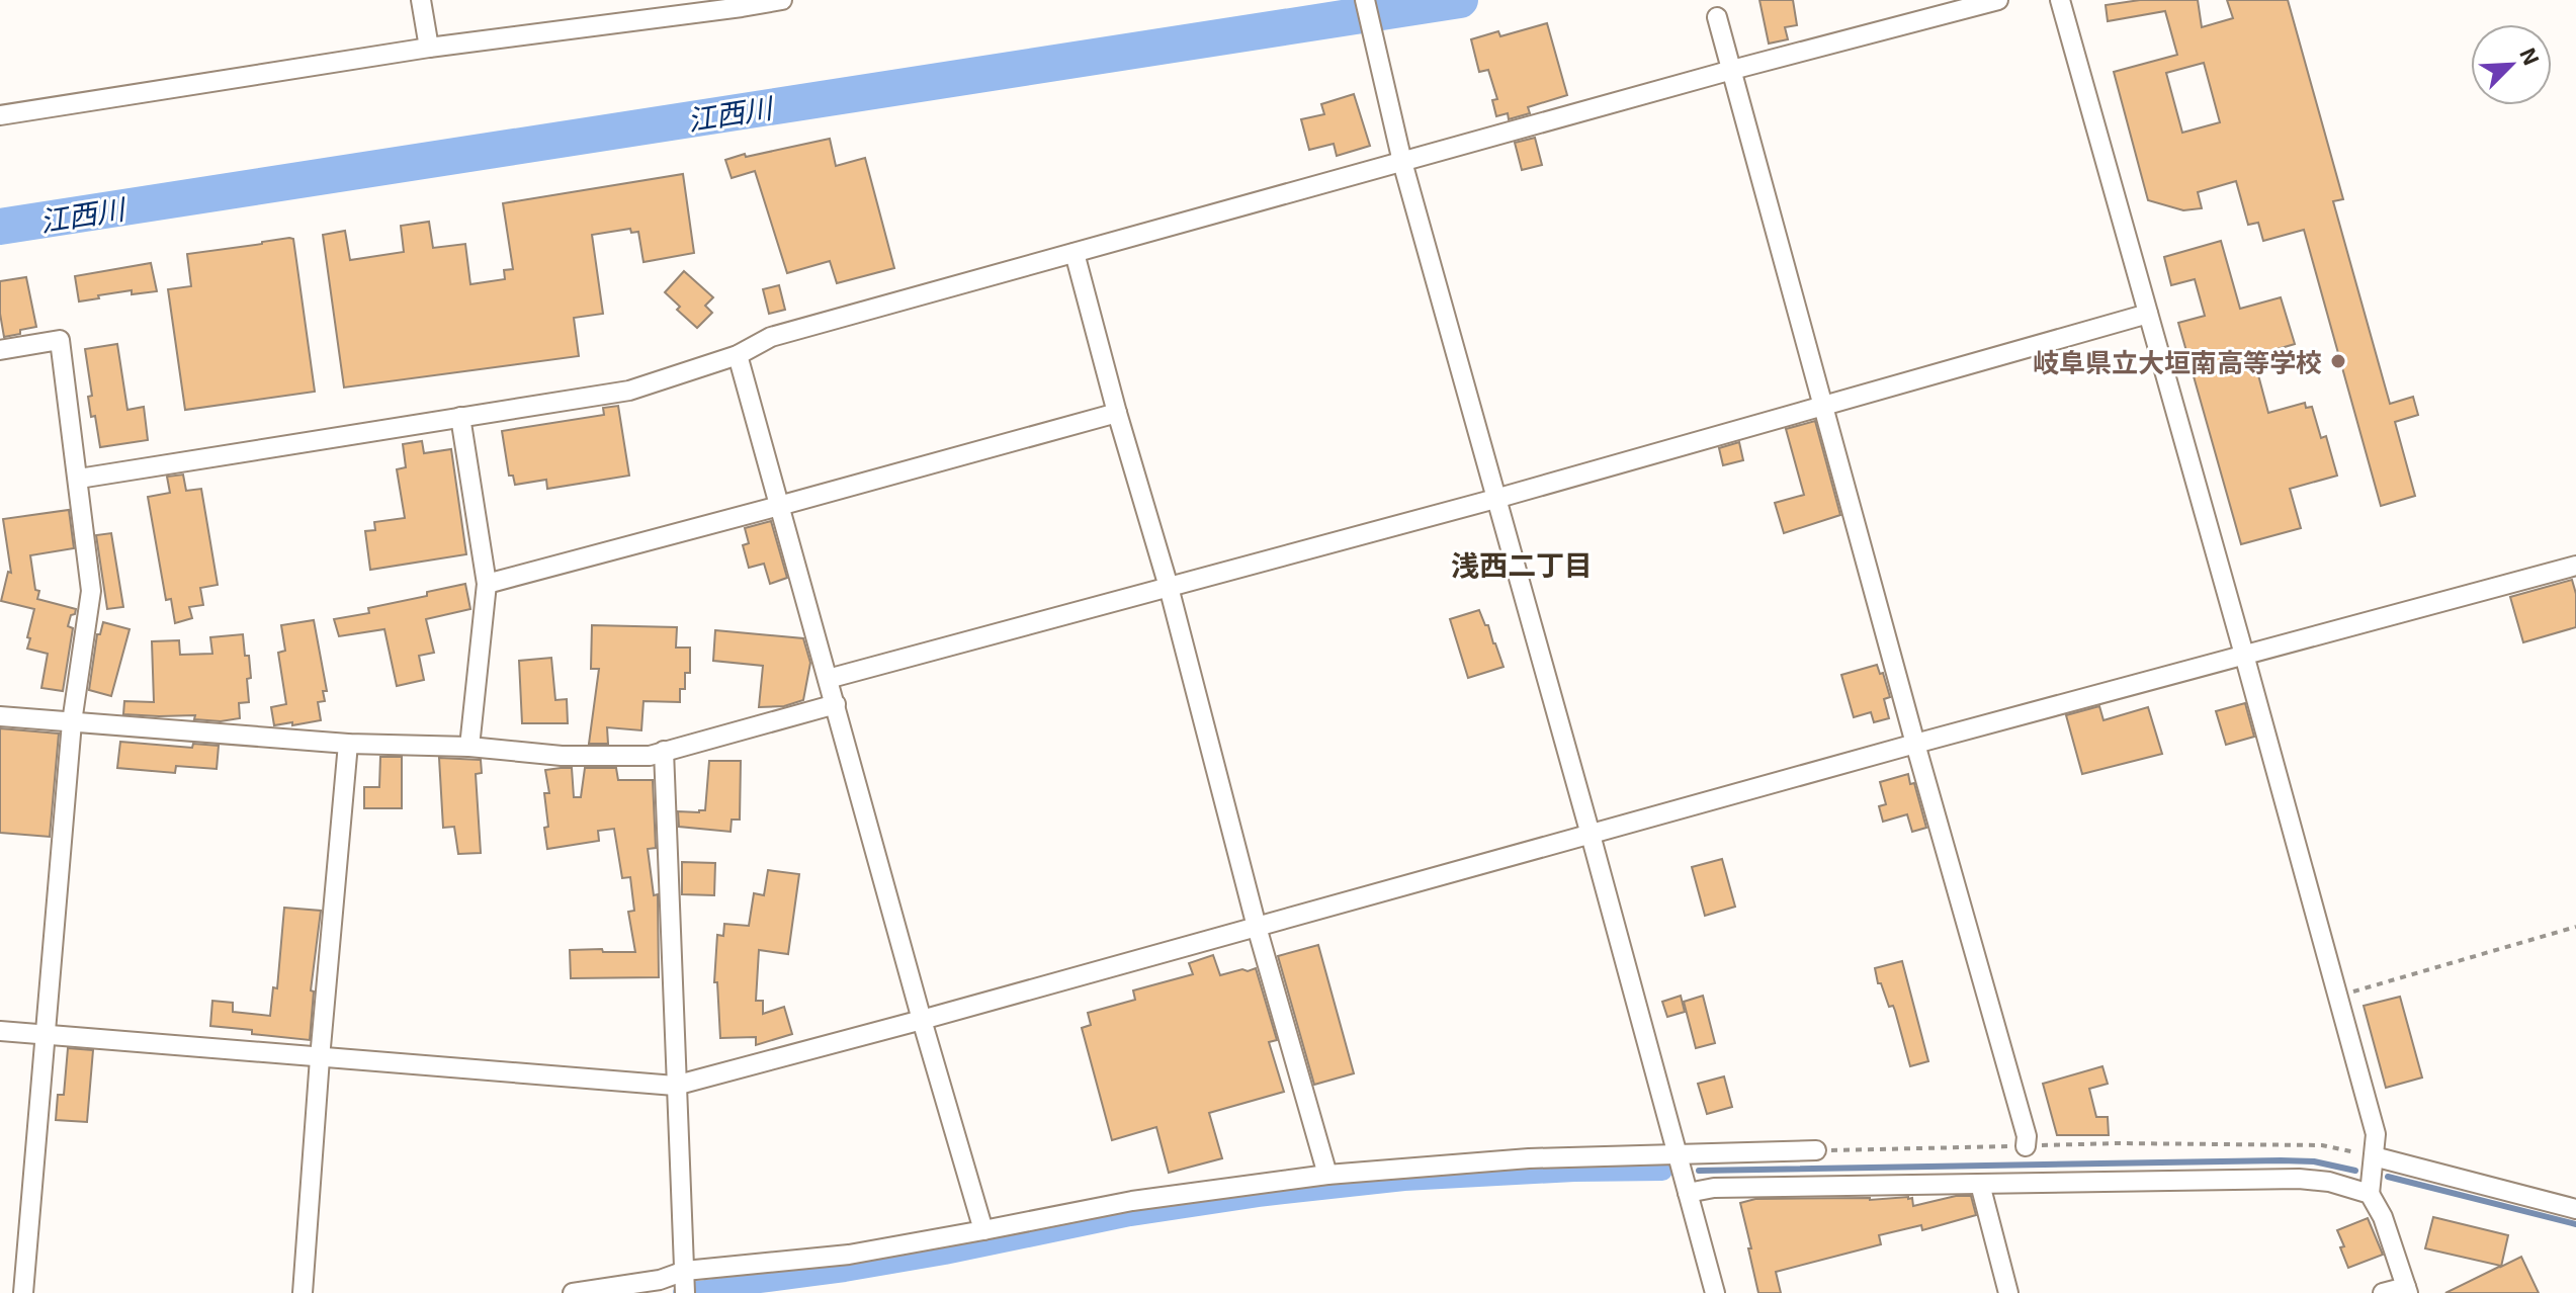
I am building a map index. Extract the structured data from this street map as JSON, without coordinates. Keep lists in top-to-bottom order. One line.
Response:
{"districts":["浅西二丁目"],"water":["江西川"],"places":["岐阜県立大垣南高等学校"],"north":"top right"}
